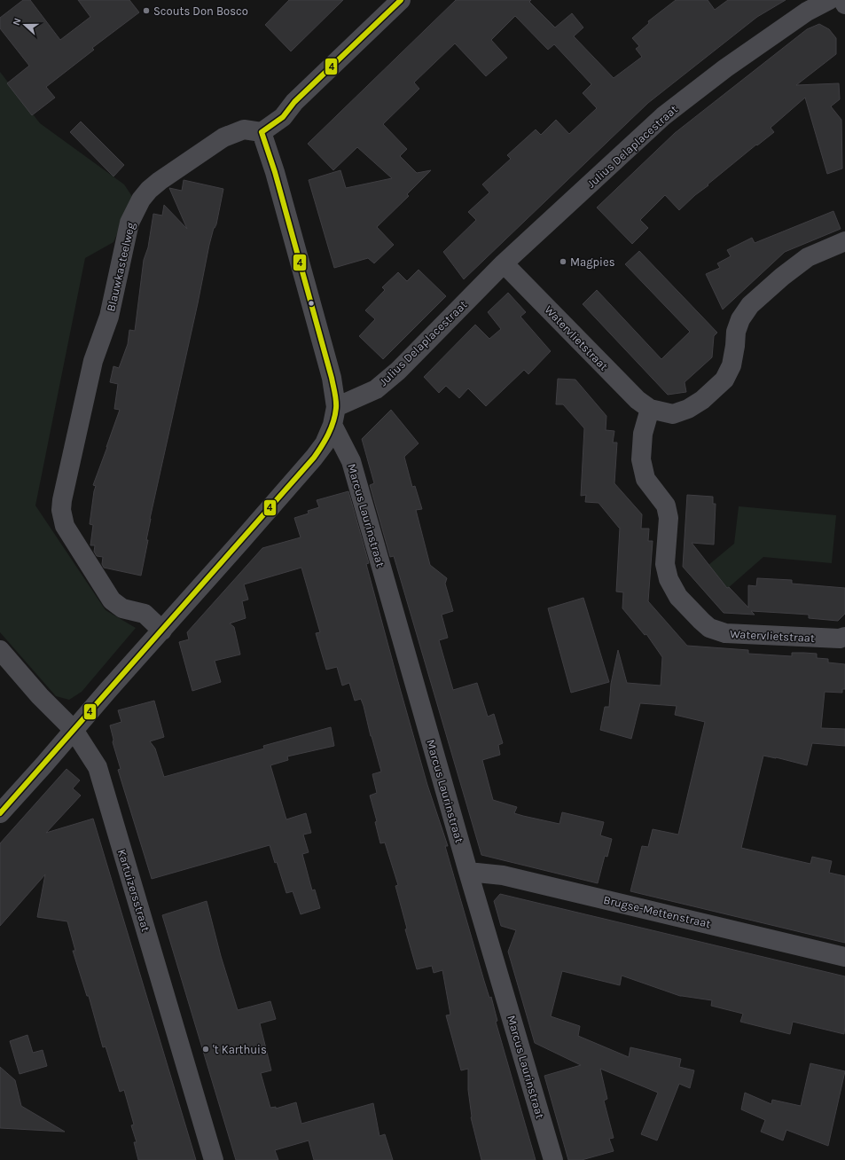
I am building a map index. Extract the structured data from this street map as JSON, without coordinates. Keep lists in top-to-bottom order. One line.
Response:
{"streets":{"street":["Julius Delaplacestraat","Blauwkasteelweg","Watervlietstraat","Marcus Laurinstraat","Kartuizersstraat","Brugse-Mettenstraat"]},"crossings":[["Julius Delaplacestraat","Watervlietstraat"],["Julius Delaplacestraat","Marcus Laurinstraat"],["Marcus Laurinstraat","Brugse-Mettenstraat"]],"places":["Scouts Don Bosco","Magpies","'t Karthuis"],"lines":["transit line 4"],"north":"left"}
